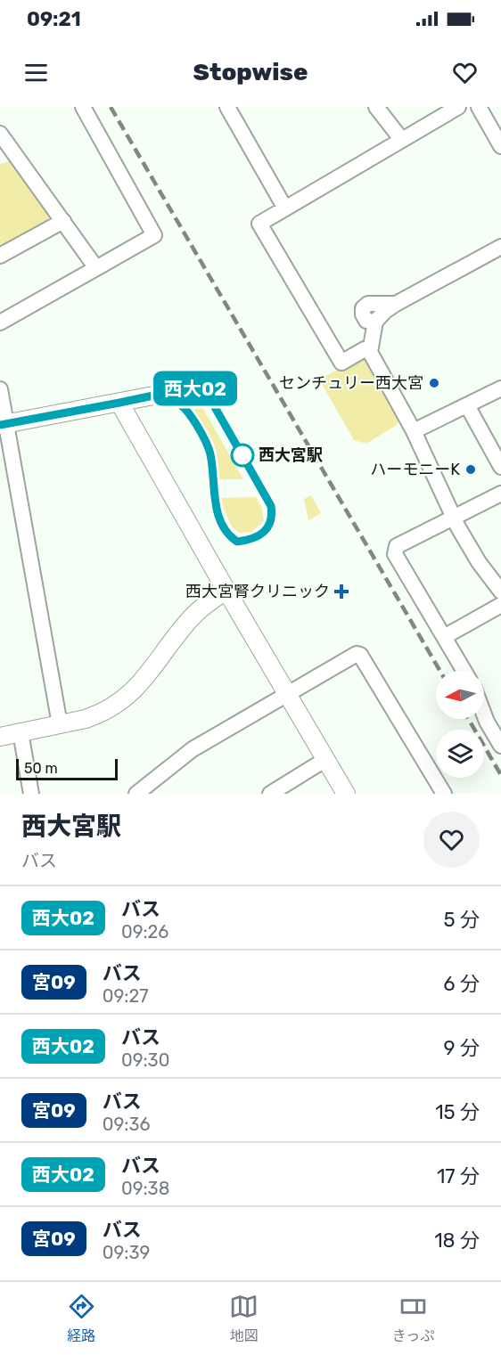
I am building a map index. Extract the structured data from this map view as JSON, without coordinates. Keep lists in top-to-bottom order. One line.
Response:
{"places":{"other":["センチュリー西大宮","西大宮駅","ハーモニーK"],"health":["西大宮腎クリニック"]},"lines":["bus line 西大02"],"scale_bar":"50 m","north":"left","page":{"status":"09:21","header":"Stopwise","on_map":"西大02","scale":"50 m","heading":["西大宮駅","バス"],"list":[{"mark":"西大02","name":"バス","note":"09:26","value":"5 分"},{"mark":"宮09","name":"バス","note":"09:27","value":"6 分"},{"mark":"西大02","name":"バス","note":"09:30","value":"9 分"},{"mark":"宮09","name":"バス","note":"09:36","value":"15 分"},{"mark":"西大02","name":"バス","note":"09:38","value":"17 分"},{"mark":"宮09","name":"バス","note":"09:39","value":"18 分"}],"tabs":["経路","地図","きっぷ"]}}
